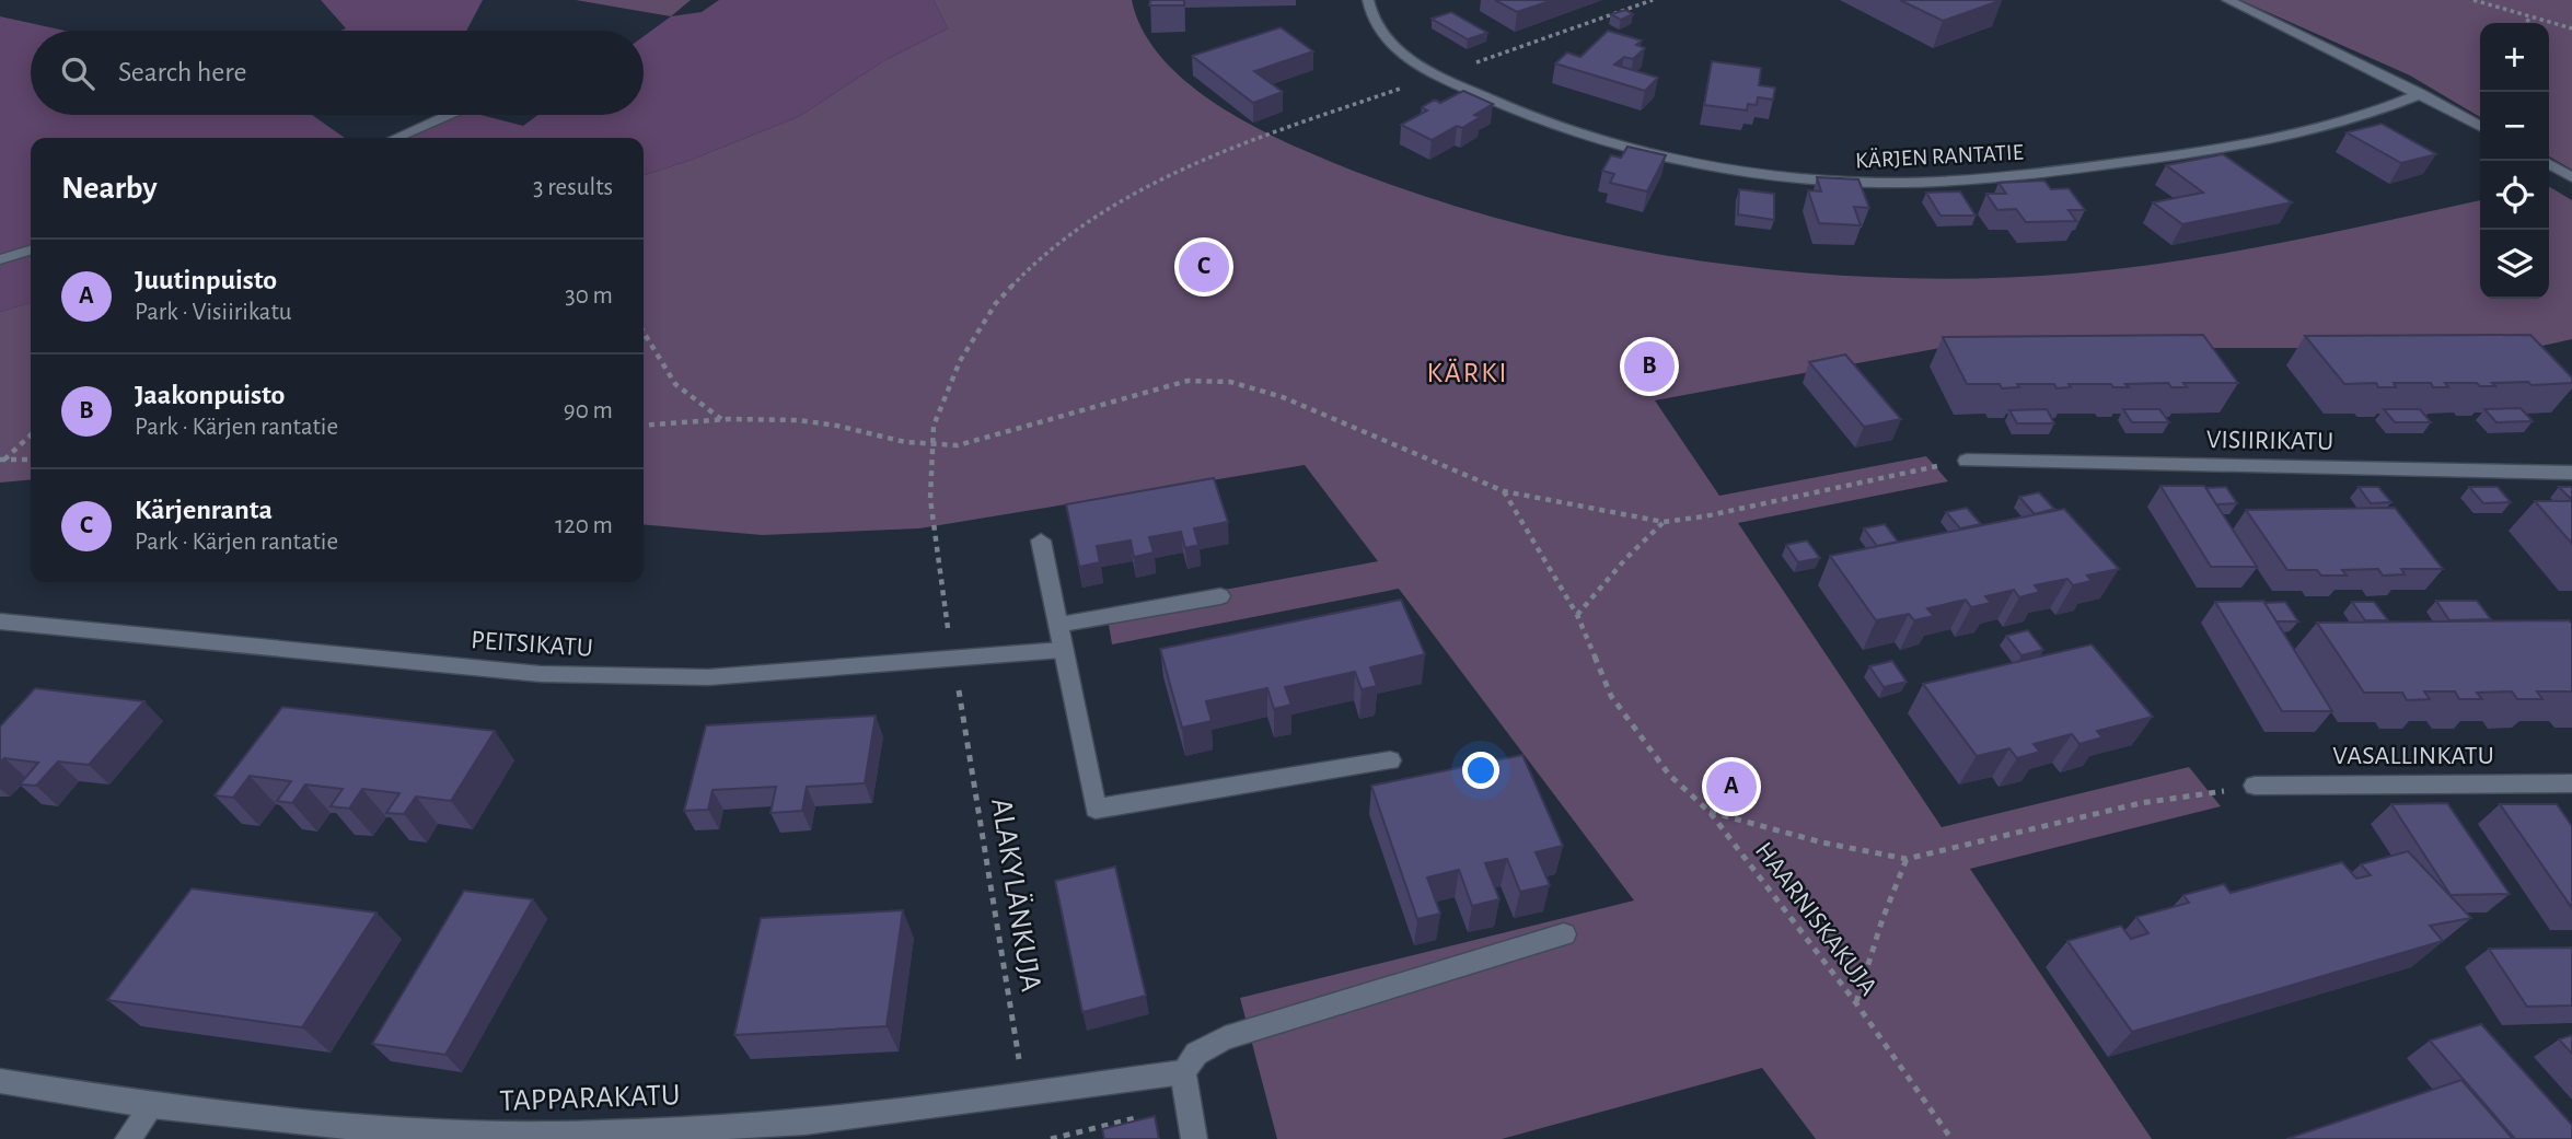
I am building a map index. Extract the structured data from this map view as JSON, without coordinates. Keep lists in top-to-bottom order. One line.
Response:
{"streets":{"street":["KÄRJEN RANTATIE","VISIIRIKATU","PEITSIKATU","VASALLINKATU","TAPPARAKATU"],"path":["ALAKYLÄNKUJA","HAARNISKAKUJA"]},"crossings":[["KÄRJEN RANTATIE","ALAKYLÄNKUJA"],["PEITSIKATU","ALAKYLÄNKUJA"],["ALAKYLÄNKUJA","TAPPARAKATU"]],"districts":["KÄRKI"],"page":{"map_buttons":["+","−"],"search":"Search here","heading":["Nearby","3 results"],"pins":["C","B","A"],"list":[{"mark":"A","name":"Juutinpuisto","note":"Park · Visiirikatu","value":"30 m"},{"mark":"B","name":"Jaakonpuisto","note":"Park · Kärjen rantatie","value":"90 m"},{"mark":"C","name":"Kärjenranta","note":"Park · Kärjen rantatie","value":"120 m"}]}}
